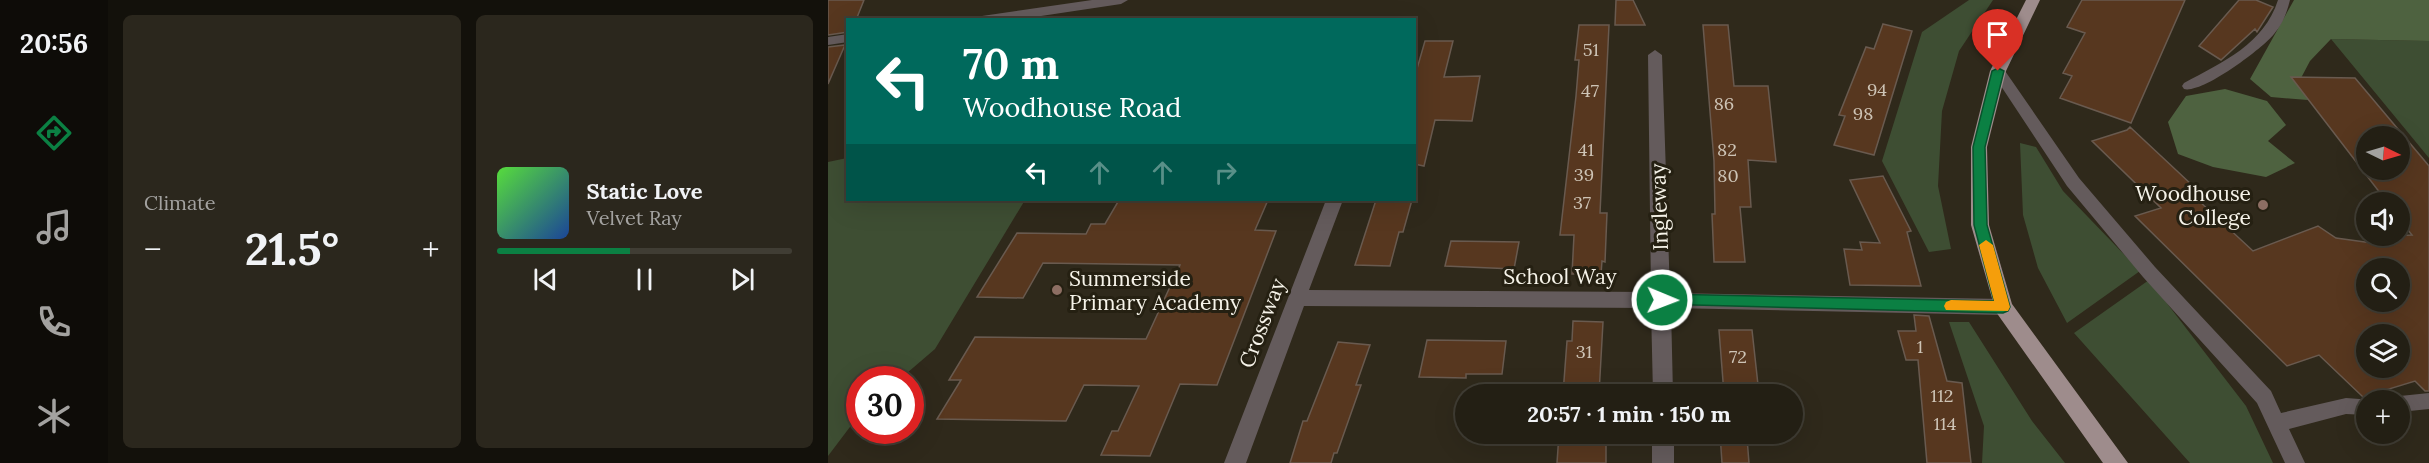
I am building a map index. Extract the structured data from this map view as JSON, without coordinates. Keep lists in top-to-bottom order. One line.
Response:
{"streets":{"street":["Ingleway","School Way","Crossway"]},"crossings":[["Ingleway","School Way"],["School Way","Crossway"]],"places":["Woodhouse College","Summerside Primary Academy"],"house_numbers":["51","94","47","86","98","41","82","39","80","37","1","31","72","112","114"],"north":"right","page":{"tabs":"20:56","tile":"Climate","turn":["70 m","Woodhouse Road"],"map_buttons":"+","song":["Static Love","Velvet Ray"],"heat":["−","21.5°","+"],"limit":"30","trip":"20:57 · 1 min · 150 m"}}
